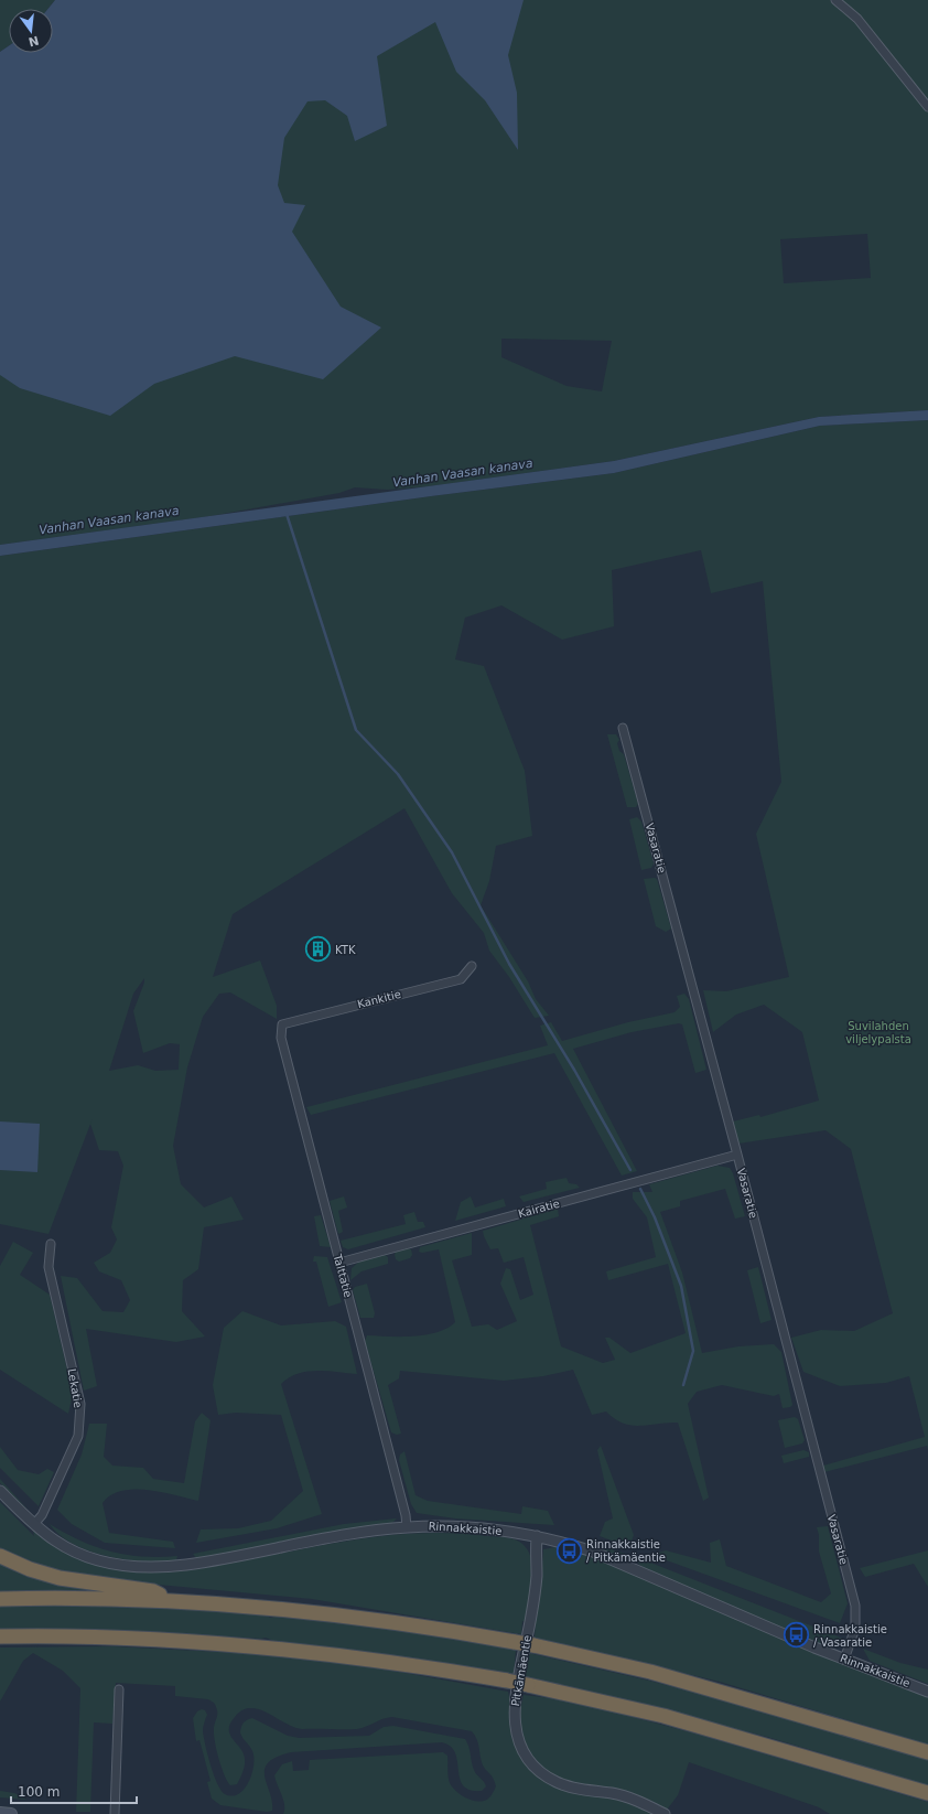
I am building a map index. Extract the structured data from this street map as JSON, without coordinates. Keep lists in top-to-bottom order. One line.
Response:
{"streets":{"street":["Vasaratie","Kankitie","Kairatie","Talttatie","Lekatie","Rinnakkaistie","Pitkämäentie"]},"crossings":[["Vasaratie","Kairatie"],["Vasaratie","Rinnakkaistie"],["Kankitie","Talttatie"],["Kairatie","Talttatie"],["Talttatie","Rinnakkaistie"],["Lekatie","Rinnakkaistie"],["Rinnakkaistie","Pitkämäentie"]],"water":["Vanhan Vaasan kanava"],"parks":["Suvilahden viljelypalsta"],"places":{"building":["KTK"],"bus stop":["Rinnakkaistie / Pitkämäentie","Rinnakkaistie / Vasaratie"]},"scale_bar":"100 m","north":"bottom"}
